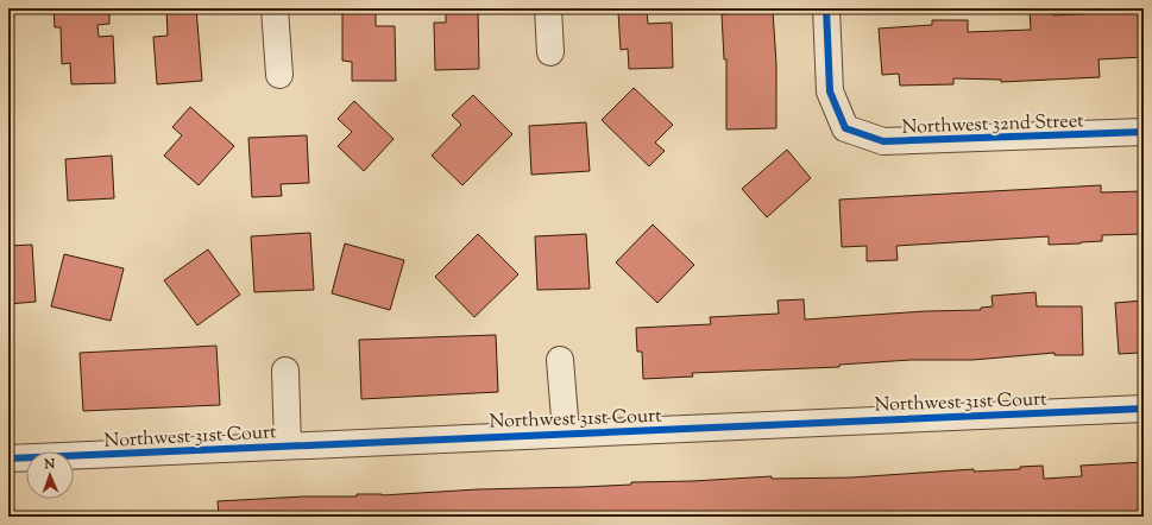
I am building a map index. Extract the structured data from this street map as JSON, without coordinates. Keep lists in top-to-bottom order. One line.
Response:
{"streets":{"street":["Northwest 32nd Street","Northwest 31st Court"]},"north":"top"}
